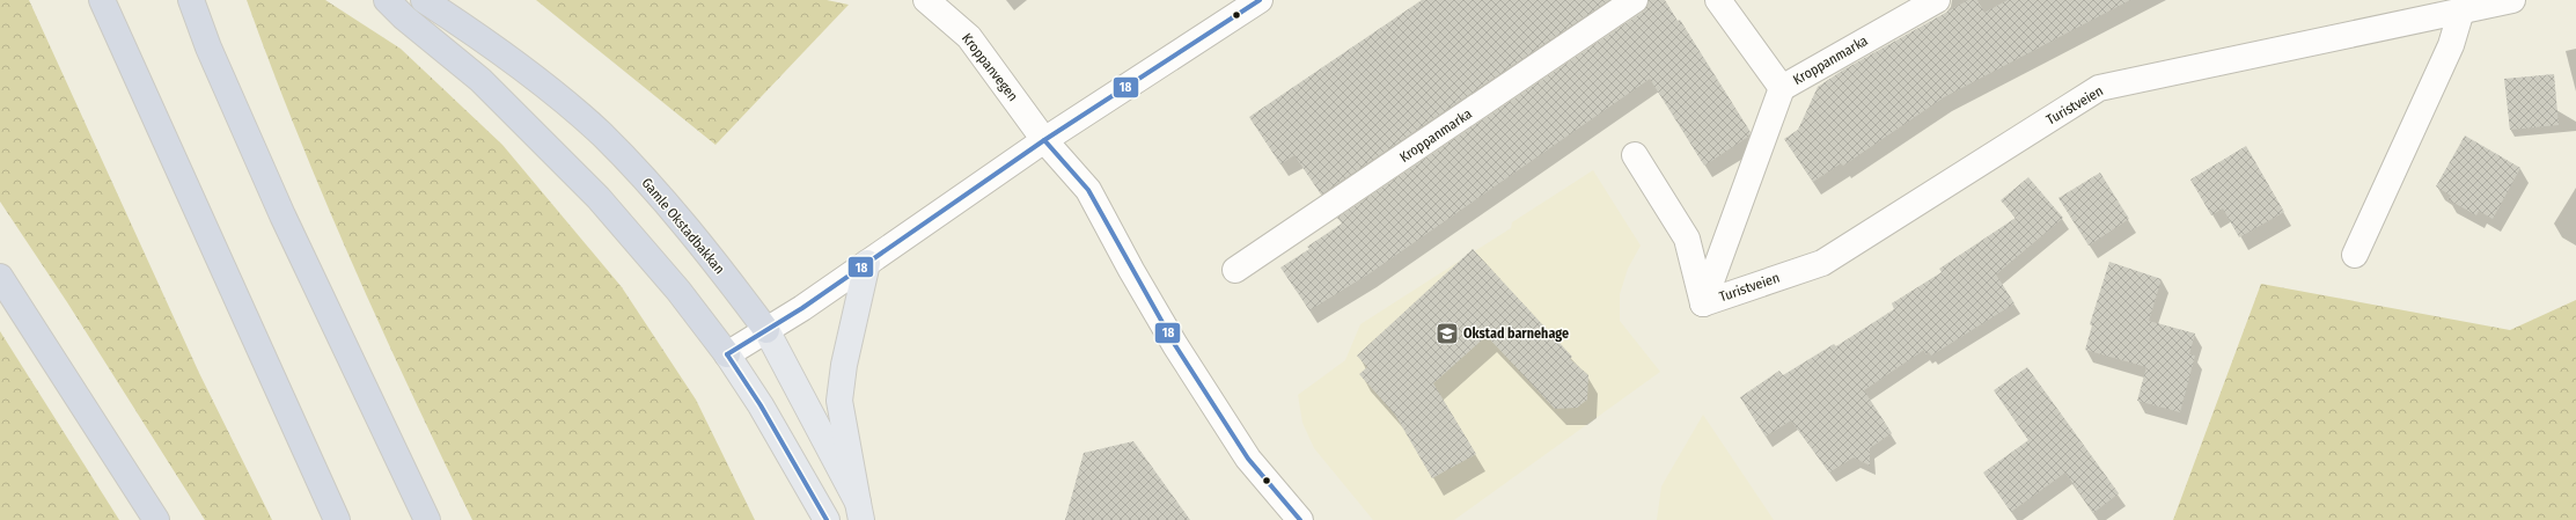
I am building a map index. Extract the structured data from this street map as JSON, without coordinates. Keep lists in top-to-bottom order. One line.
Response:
{"streets":{"highway":["Gamle Okstadbakkan"],"street":["Kroppanmarka","Kroppanvegen","Turistveien"]},"places":{"school or university":["Okstad barnehage"]},"lines":["transit line 18"]}
